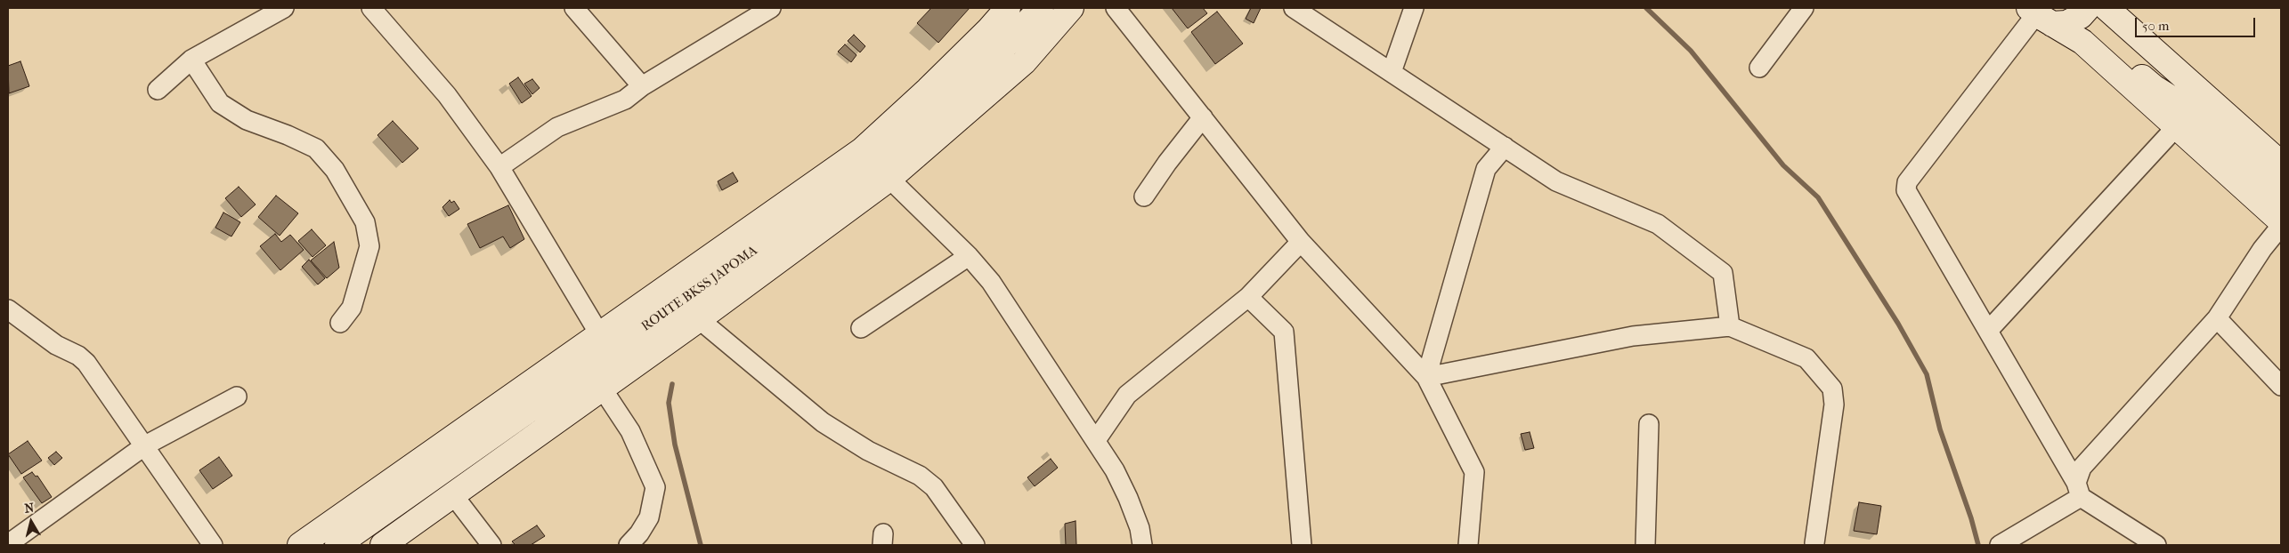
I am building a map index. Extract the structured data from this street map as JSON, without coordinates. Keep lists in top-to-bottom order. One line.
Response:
{"streets":{"main road":["ROUTE BKSS JAPOMA"]},"scale_bar":"50 m","north":"top"}
